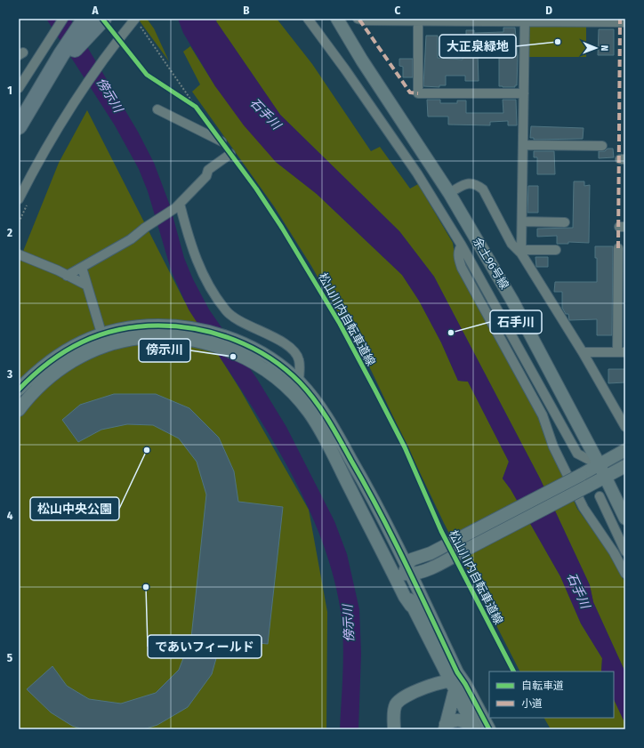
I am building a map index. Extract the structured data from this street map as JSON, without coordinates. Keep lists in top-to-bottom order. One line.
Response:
{"streets":{"street":["余土96号線"],"cycle path":["松山川内自転車道線"]},"water":["傍示川","石手川"],"places":["大正泉緑地","石手川","傍示川","松山中央公園","であいフィールド"],"legend":["自転車道","小道"],"north":"right","grid":{"columns":["A","B","C","D"],"rows":["1","2","3","4","5"]}}
